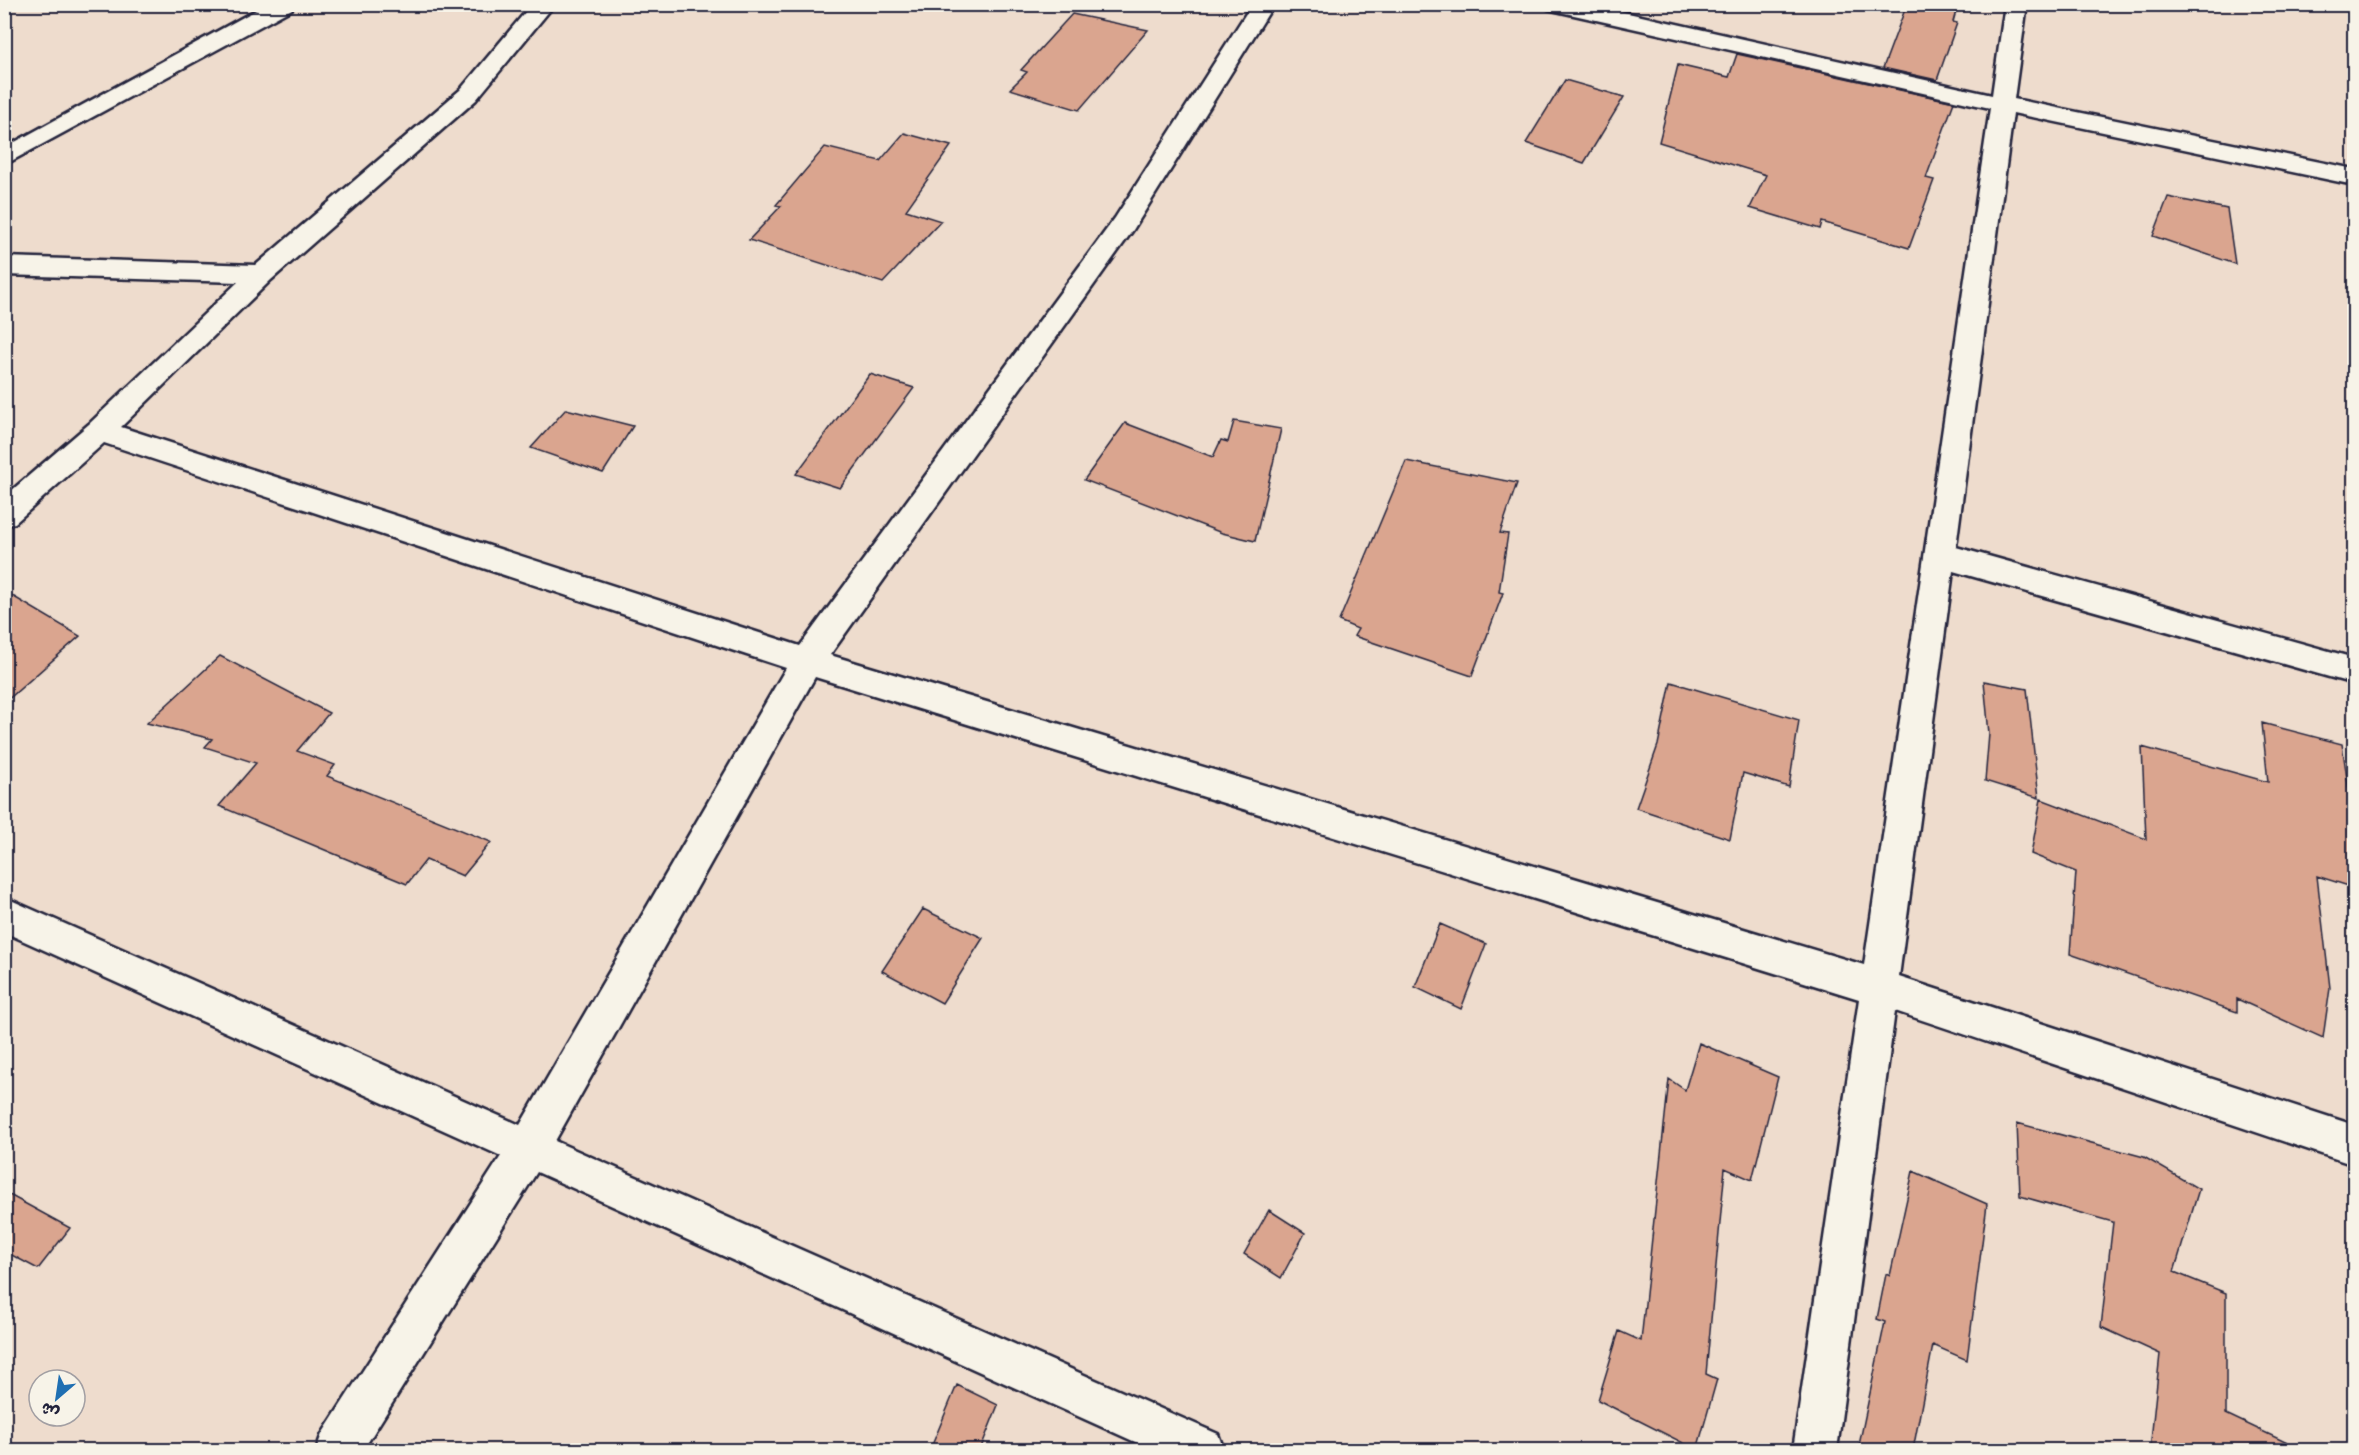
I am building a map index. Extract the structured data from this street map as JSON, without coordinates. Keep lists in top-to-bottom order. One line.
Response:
{"north":"bottom left"}
